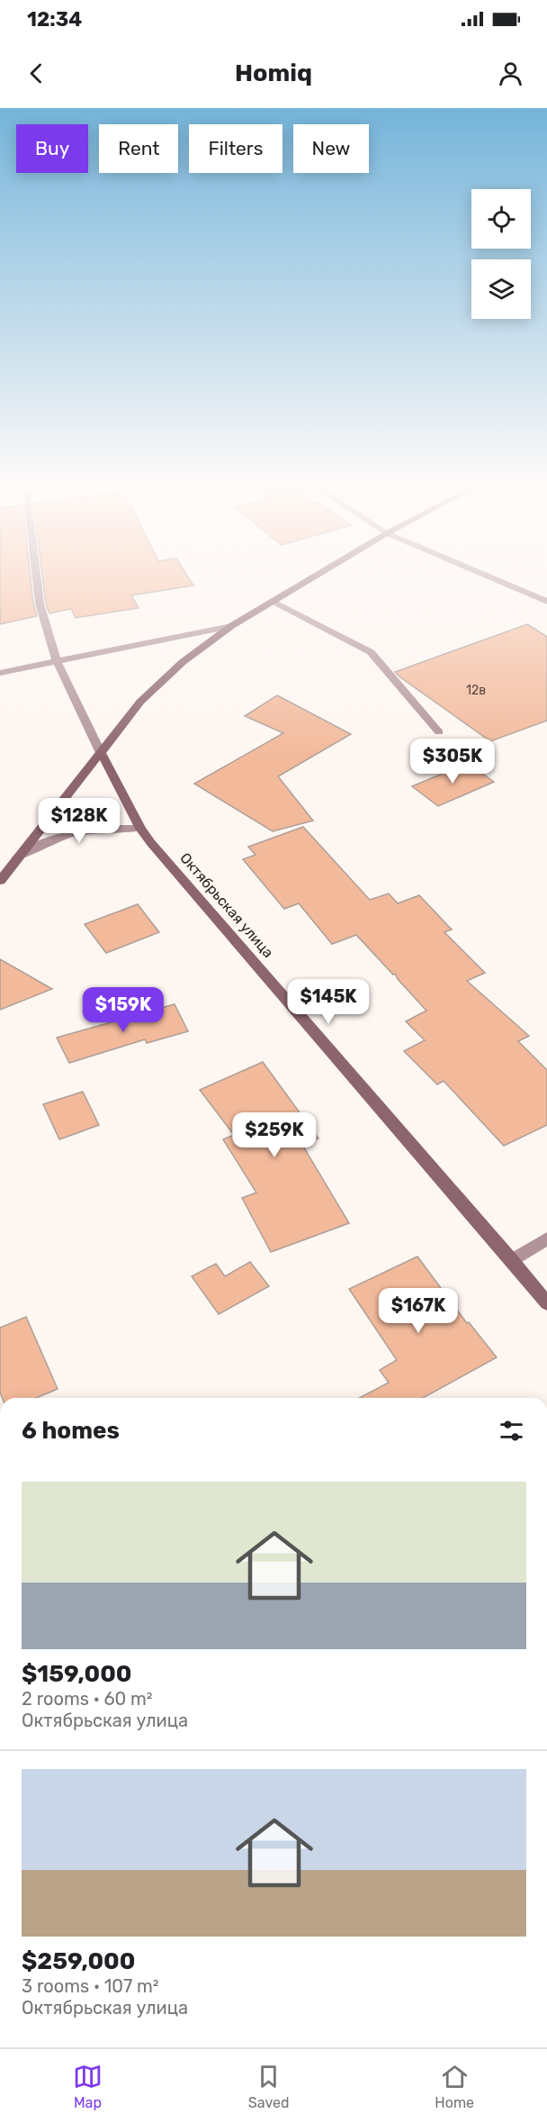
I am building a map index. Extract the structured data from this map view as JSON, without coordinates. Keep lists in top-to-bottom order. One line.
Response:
{"streets":{"street":["Октябрьская улица"]},"house_numbers":["12в"],"page":{"status":"12:34","header":"Homiq","chip":["Buy","Rent","Filters","New"],"price":["$305K","$128K","$145K","$159K","$259K","$167K"],"heading":"6 homes","list":[{"name":"$159,000","note":"2 rooms · 60 m² · Октябрьская улица"},{"name":"$259,000","note":"3 rooms · 107 m² · Октябрьская улица"}],"tabs":["Map","Saved","Home"]}}
